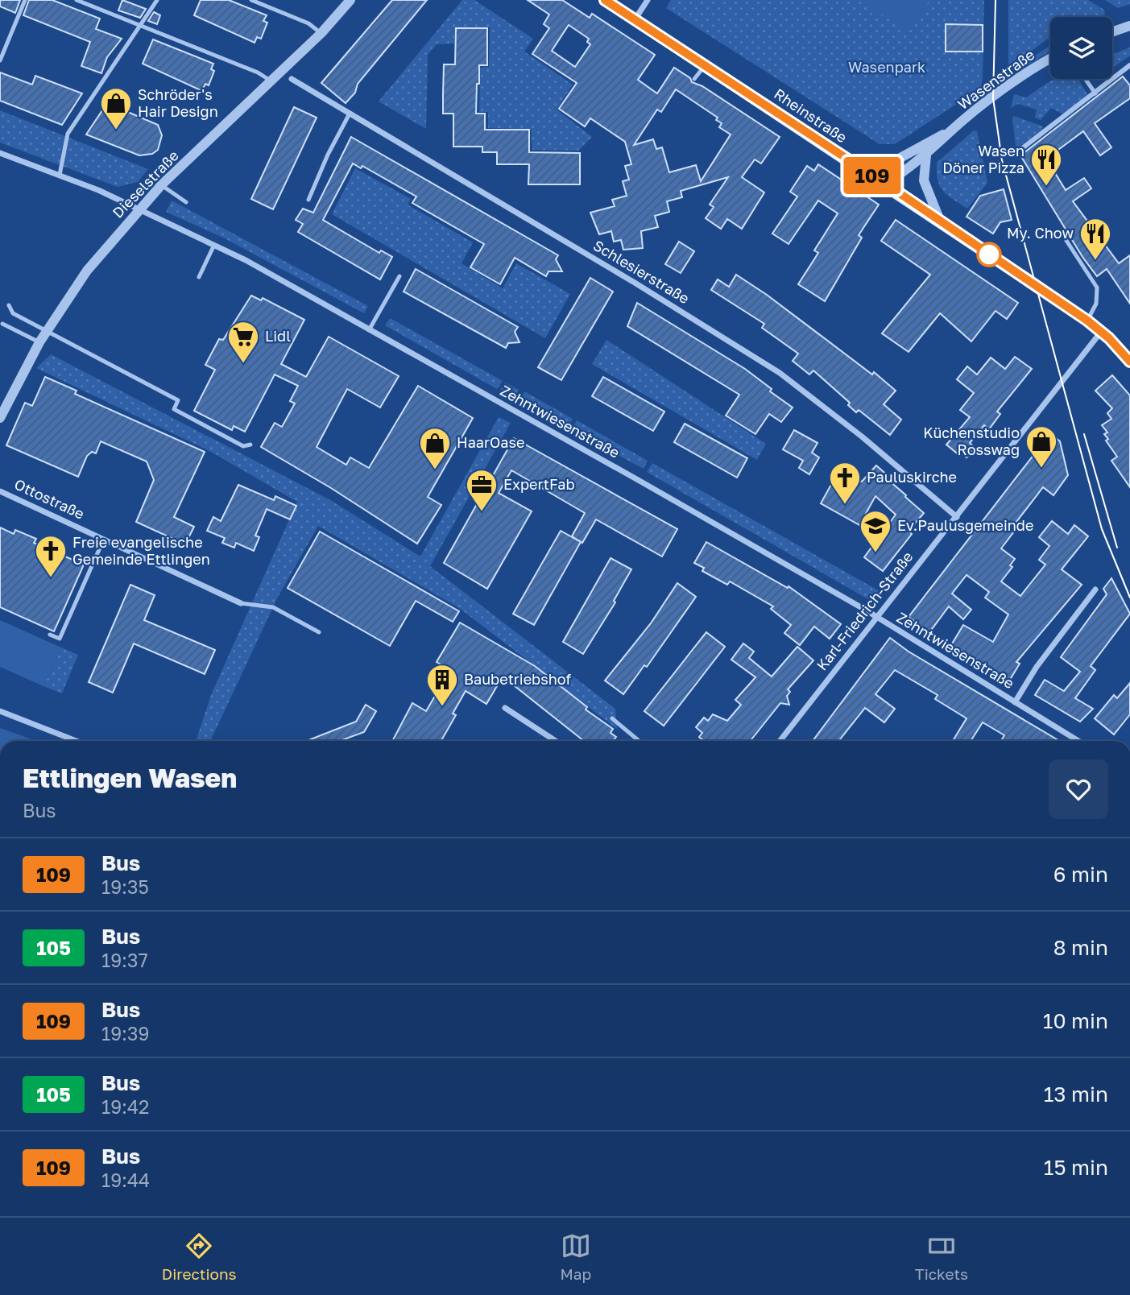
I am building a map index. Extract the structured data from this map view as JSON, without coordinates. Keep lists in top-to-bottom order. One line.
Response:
{"streets":{"main road":["Rheinstraße"],"street":["Wasenstraße","Dieselstraße","Schlesierstraße","Zehntwiesenstraße","Ottostraße","Karl-Friedrich-Straße"]},"crossings":[["Wasenstraße","Rheinstraße"],["Rheinstraße","Karl-Friedrich-Straße"],["Dieselstraße","Zehntwiesenstraße"],["Schlesierstraße","Karl-Friedrich-Straße"],["Zehntwiesenstraße","Karl-Friedrich-Straße"]],"parks":["Wasenpark"],"places":{"shop":["Schröder's Hair Design","Küchenstudio Rosswag","HaarOase"],"restaurant":["Wasen Döner Pizza","My. Chow"],"supermarket":["Lidl"],"church":["Pauluskirche","Freie evangelische Gemeinde Ettlingen"],"office":["ExpertFab"],"school or university":["Ev.Paulusgemeinde"],"building":["Baubetriebshof"]},"lines":["bus line 109"],"page":{"on_map":"109","heading":["Ettlingen Wasen","Bus"],"list":[{"mark":"109","name":"Bus","note":"19:35","value":"6 min"},{"mark":"105","name":"Bus","note":"19:37","value":"8 min"},{"mark":"109","name":"Bus","note":"19:39","value":"10 min"},{"mark":"105","name":"Bus","note":"19:42","value":"13 min"},{"mark":"109","name":"Bus","note":"19:44","value":"15 min"}],"tabs":["Directions","Map","Tickets"]}}
